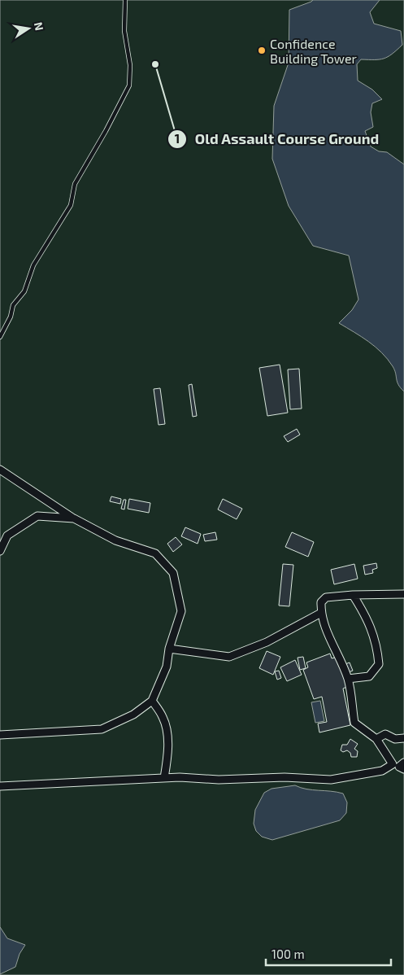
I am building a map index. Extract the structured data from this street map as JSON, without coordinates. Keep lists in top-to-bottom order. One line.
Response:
{"places":["Confidence Building Tower","Old Assault Course Ground"],"scale_bar":"100 m","north":"right"}
